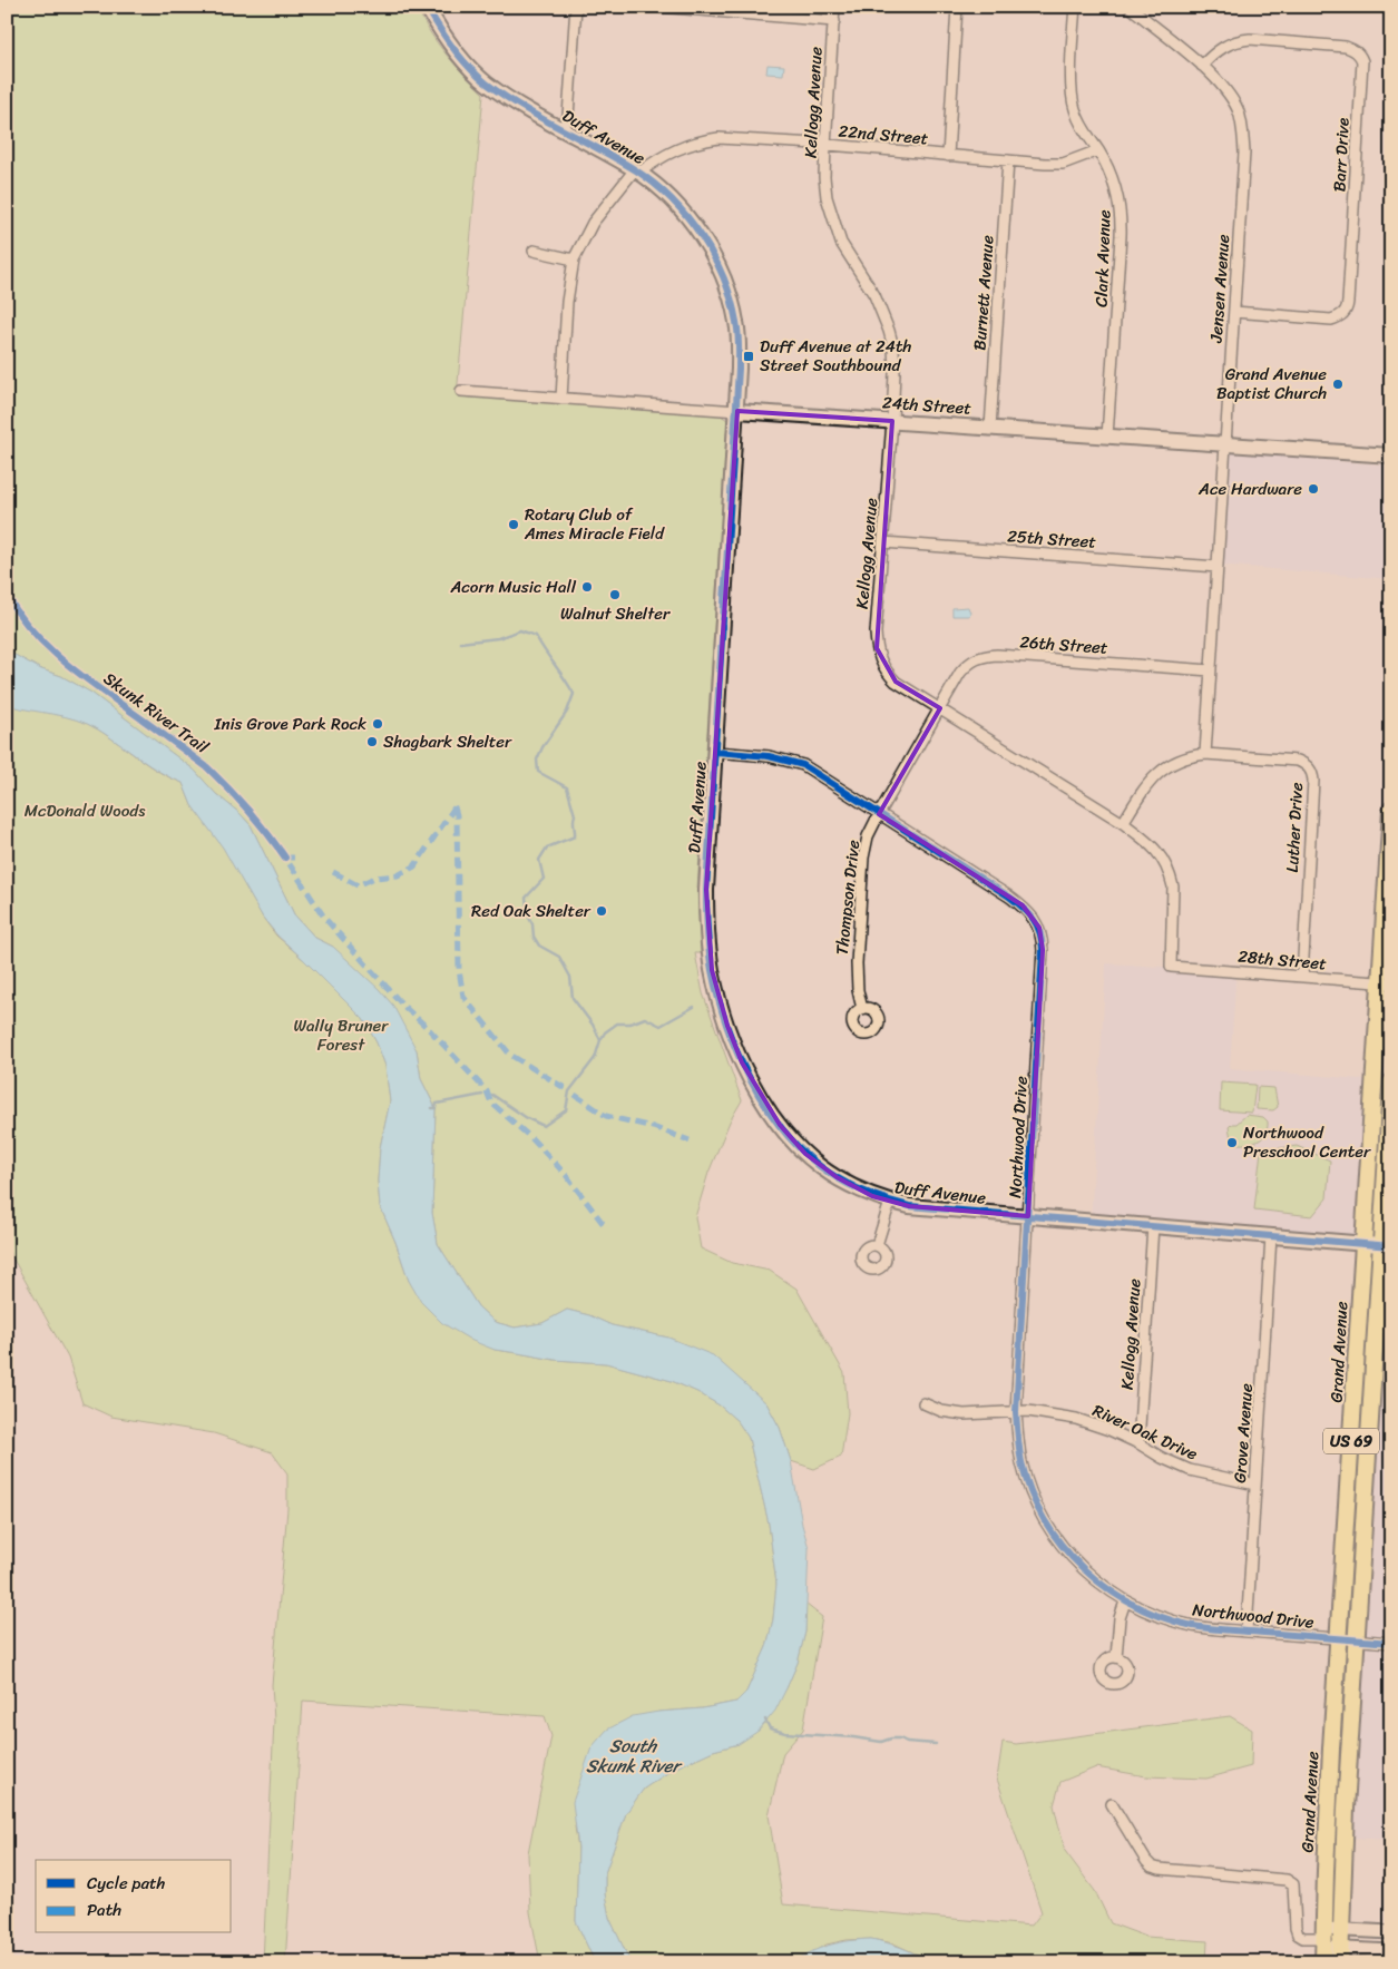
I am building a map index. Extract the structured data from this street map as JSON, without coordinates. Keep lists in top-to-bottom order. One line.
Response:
{"streets":{"main road":["Duff Avenue","24th Street","Grand Avenue","US 69"],"street":["Kellogg Avenue","22nd Street","Barr Drive","Clark Avenue","Jensen Avenue","Burnett Avenue","25th Street","26th Street","Luther Drive","Thompson Drive","28th Street","Northwood Drive","River Oak Drive","Grove Avenue"],"cycle path":["Skunk River Trail"]},"crossings":[["Kellogg Avenue","22nd Street"],["Kellogg Avenue","Duff Avenue"],["Kellogg Avenue","24th Street"],["Kellogg Avenue","25th Street"],["Kellogg Avenue","26th Street"],["Kellogg Avenue","Luther Drive"],["Kellogg Avenue","Thompson Drive"],["Kellogg Avenue","28th Street"],["Kellogg Avenue","River Oak Drive"],["22nd Street","Duff Avenue"],["22nd Street","Clark Avenue"],["22nd Street","Burnett Avenue"],["22nd Street","24th Street"],["Duff Avenue","24th Street"],["Duff Avenue","Northwood Drive"],["Duff Avenue","Grand Avenue"],["Duff Avenue","Grove Avenue"],["Barr Drive","Jensen Avenue"],["Clark Avenue","24th Street"],["Jensen Avenue","24th Street"],["Jensen Avenue","25th Street"],["Jensen Avenue","26th Street"],["Jensen Avenue","Luther Drive"],["Burnett Avenue","24th Street"],["26th Street","Thompson Drive"],["Luther Drive","28th Street"],["Thompson Drive","Northwood Drive"],["28th Street","Grand Avenue"],["Northwood Drive","Grand Avenue"],["Northwood Drive","River Oak Drive"],["Northwood Drive","Grove Avenue"],["River Oak Drive","Grove Avenue"]],"water":["South Skunk River"],"parks":["McDonald Woods","Wally Bruner Forest"],"places":{"transit":["Duff Avenue at 24th Street Southbound"],"other":["Grand Avenue Baptist Church","Ace Hardware","Rotary Club of Ames Miracle Field","Acorn Music Hall","Walnut Shelter","Inis Grove Park Rock","Shagbark Shelter","Red Oak Shelter","Northwood Preschool Center"]},"legend":["Cycle path","Path"]}
